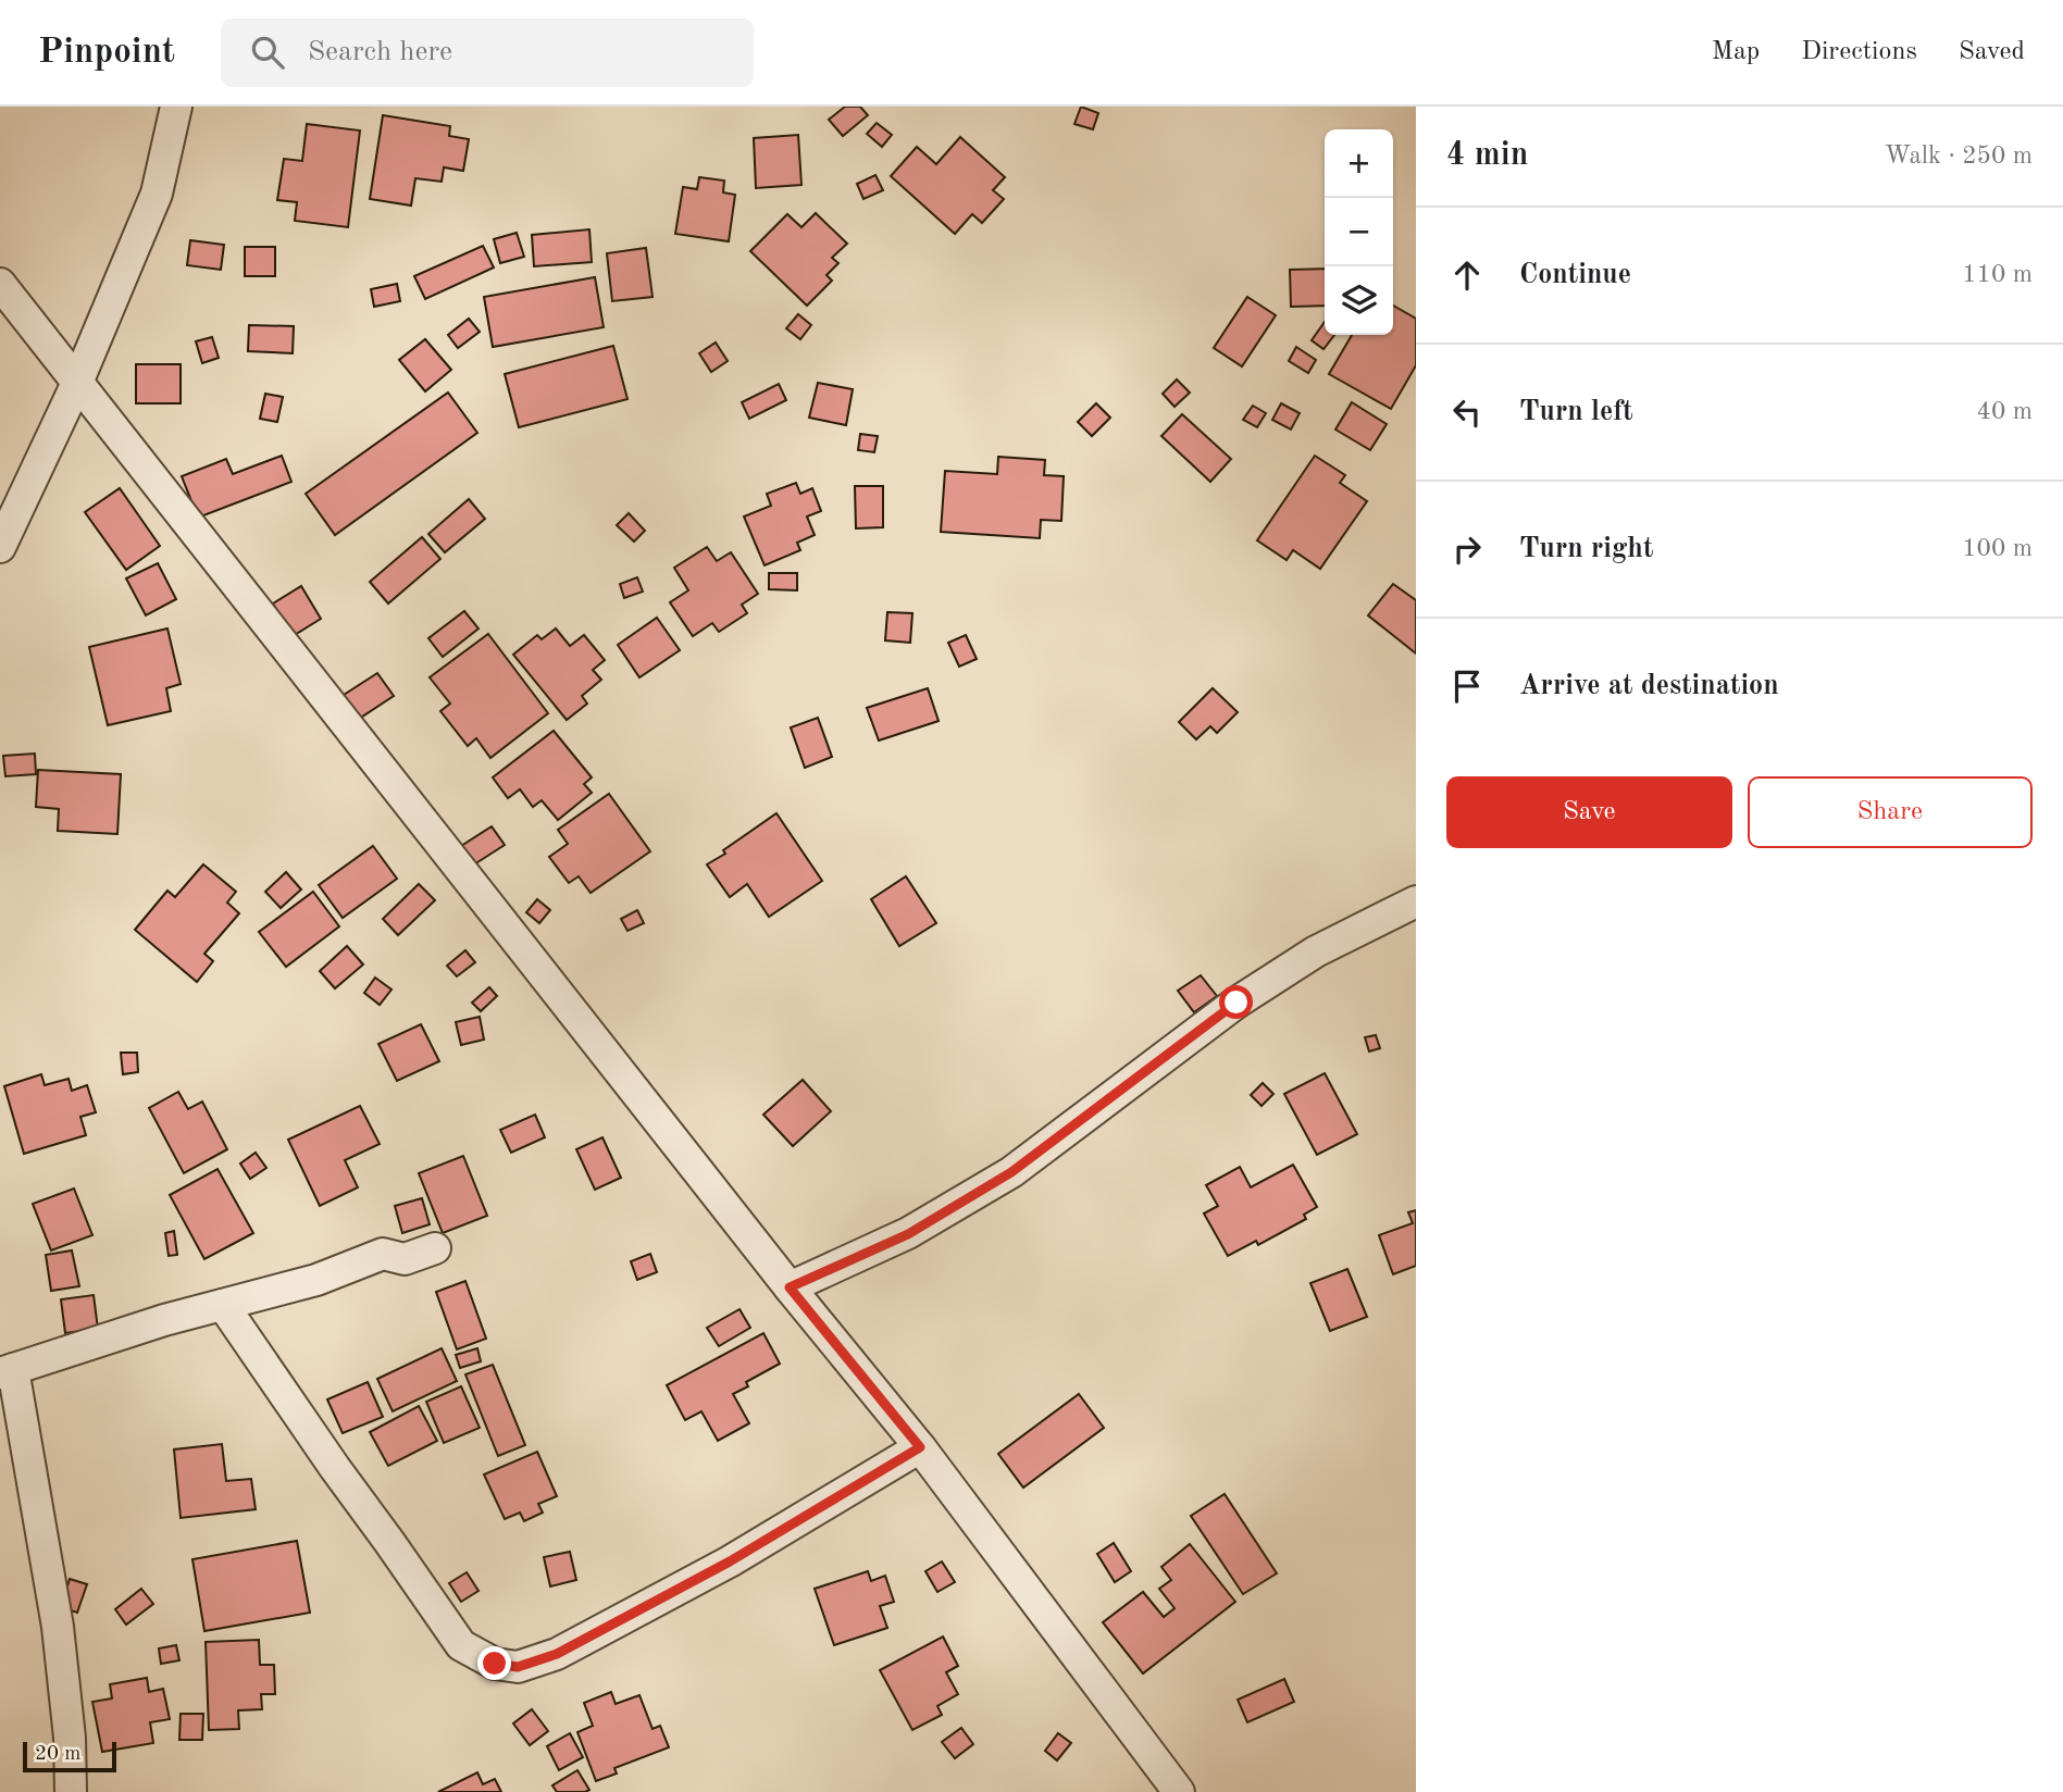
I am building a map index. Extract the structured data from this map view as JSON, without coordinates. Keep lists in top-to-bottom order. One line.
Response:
{"scale_bar":"20 m","page":{"header":"Pinpoint","search":"Search here","nav":["Map","Directions","Saved"],"heading":["4 min","Walk · 250 m"],"map_buttons":["+","−"],"list":[["Continue","110 m"],["Turn left","40 m"],["Turn right","100 m"],"Arrive at destination"],"buttons":["Save","Share"],"scale":"20 m"}}
